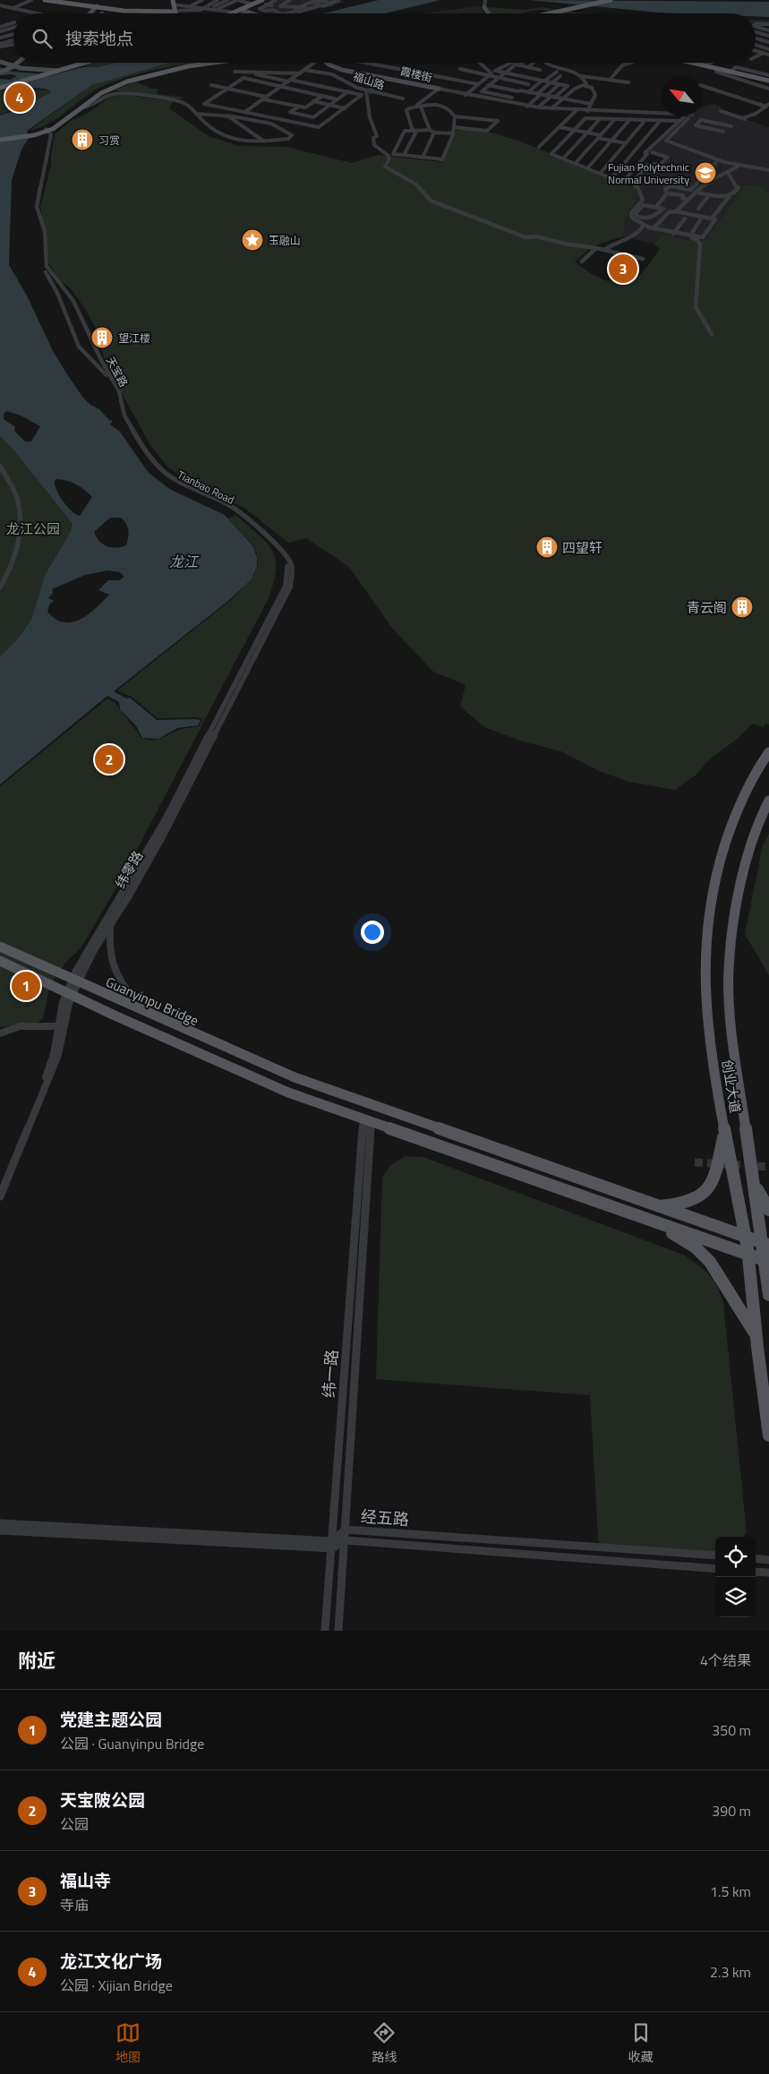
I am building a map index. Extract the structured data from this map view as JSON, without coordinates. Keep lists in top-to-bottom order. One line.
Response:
{"streets":{"main road":["Guanyinpu Bridge","创业大道"],"street":["霞楼街","福山路","天宝路","Tianbao Road","纬零路","纬一路","经五路"]},"crossings":[["天宝路","Tianbao Road"],["天宝路","纬零路"],["Tianbao Road","纬零路"],["Guanyinpu Bridge","创业大道"],["Guanyinpu Bridge","纬一路"],["纬一路","经五路"]],"water":["龙江"],"parks":["龙江公园"],"places":{"building":["习赏","望江楼","四望轩","青云阁"],"school or university":["Fujian Polytechnic Normal University"],"place":["玉融山"]},"north":"top left","page":{"search":"搜索地点","pins":["4","3","2","1"],"heading":["附近","4个结果"],"list":[{"mark":"1","name":"党建主题公园","note":"公园 · Guanyinpu Bridge","value":"350 m"},{"mark":"2","name":"天宝陂公园","note":"公园","value":"390 m"},{"mark":"3","name":"福山寺","note":"寺庙","value":"1.5 km"},{"mark":"4","name":"龙江文化广场","note":"公园 · Xijian Bridge","value":"2.3 km"}],"nav":["地图","路线","收藏"]}}
